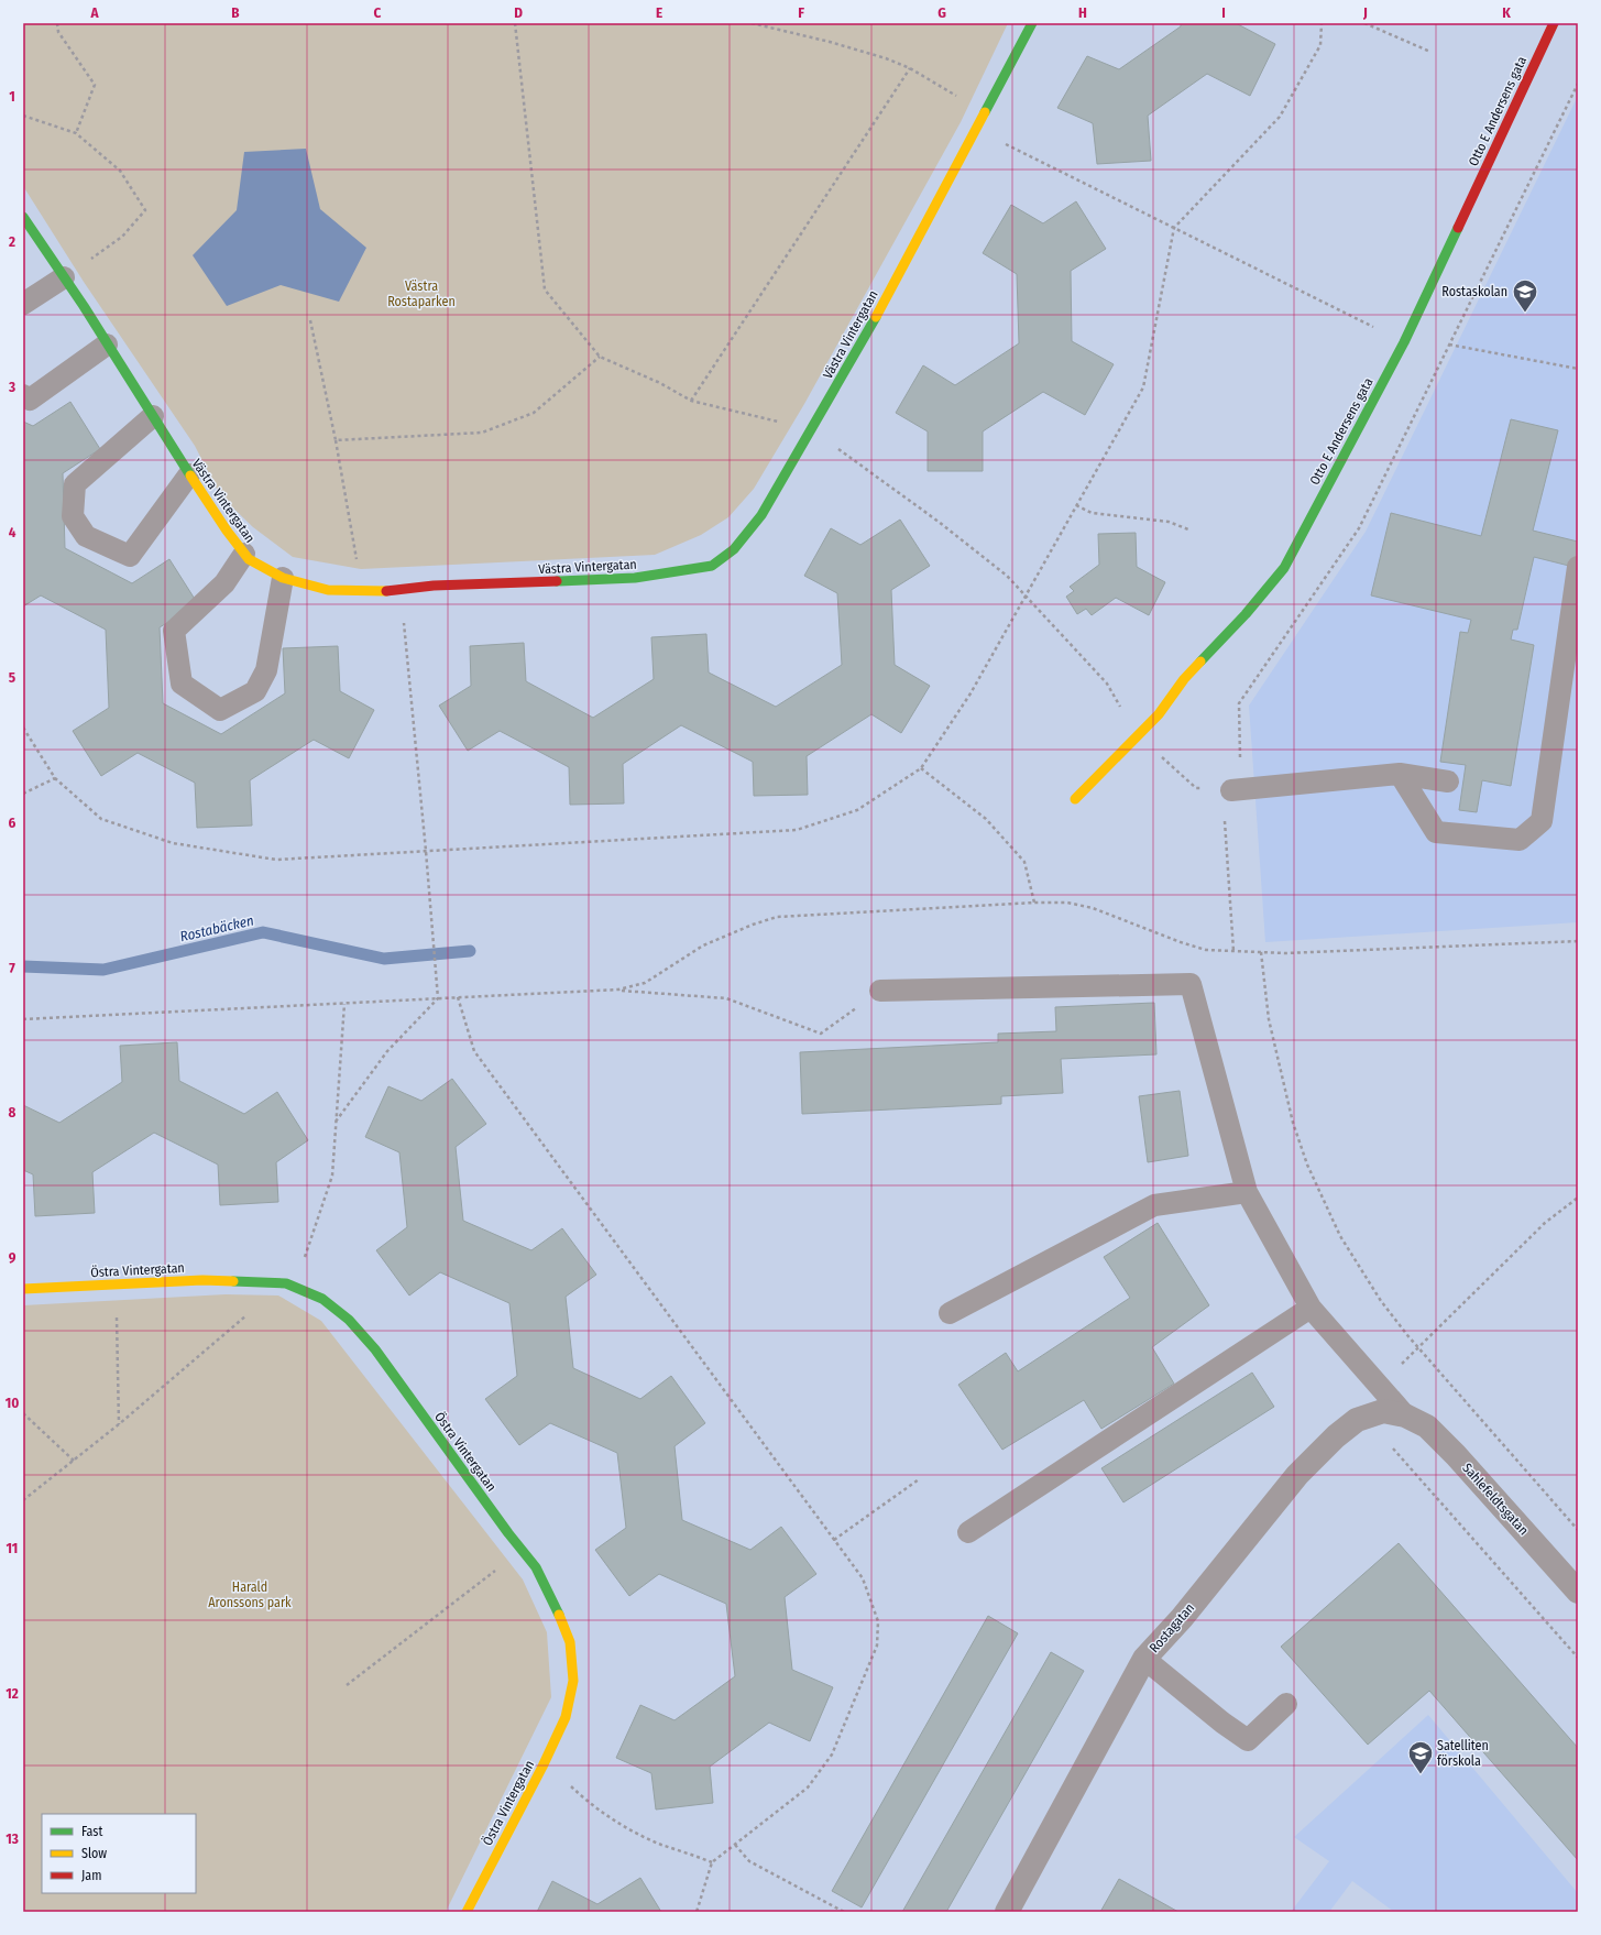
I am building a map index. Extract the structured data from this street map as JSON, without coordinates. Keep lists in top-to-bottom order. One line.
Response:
{"streets":{"street":["Otto E Andersens gata","Västra Vintergatan","Östra Vintergatan","Sahlefeldtsgatan","Rostagatan"]},"crossings":[["Sahlefeldtsgatan","Rostagatan"]],"water":["Rostabäcken"],"parks":["Västra Rostaparken","Harald Aronssons park"],"places":{"school or university":["Rostaskolan","Satelliten förskola"]},"legend":["Fast","Slow","Jam"],"grid":{"columns":["A","B","C","D","E","F","G","H","I","J","K"],"rows":["1","2","3","4","5","6","7","8","9","10","11","12","13"]}}
